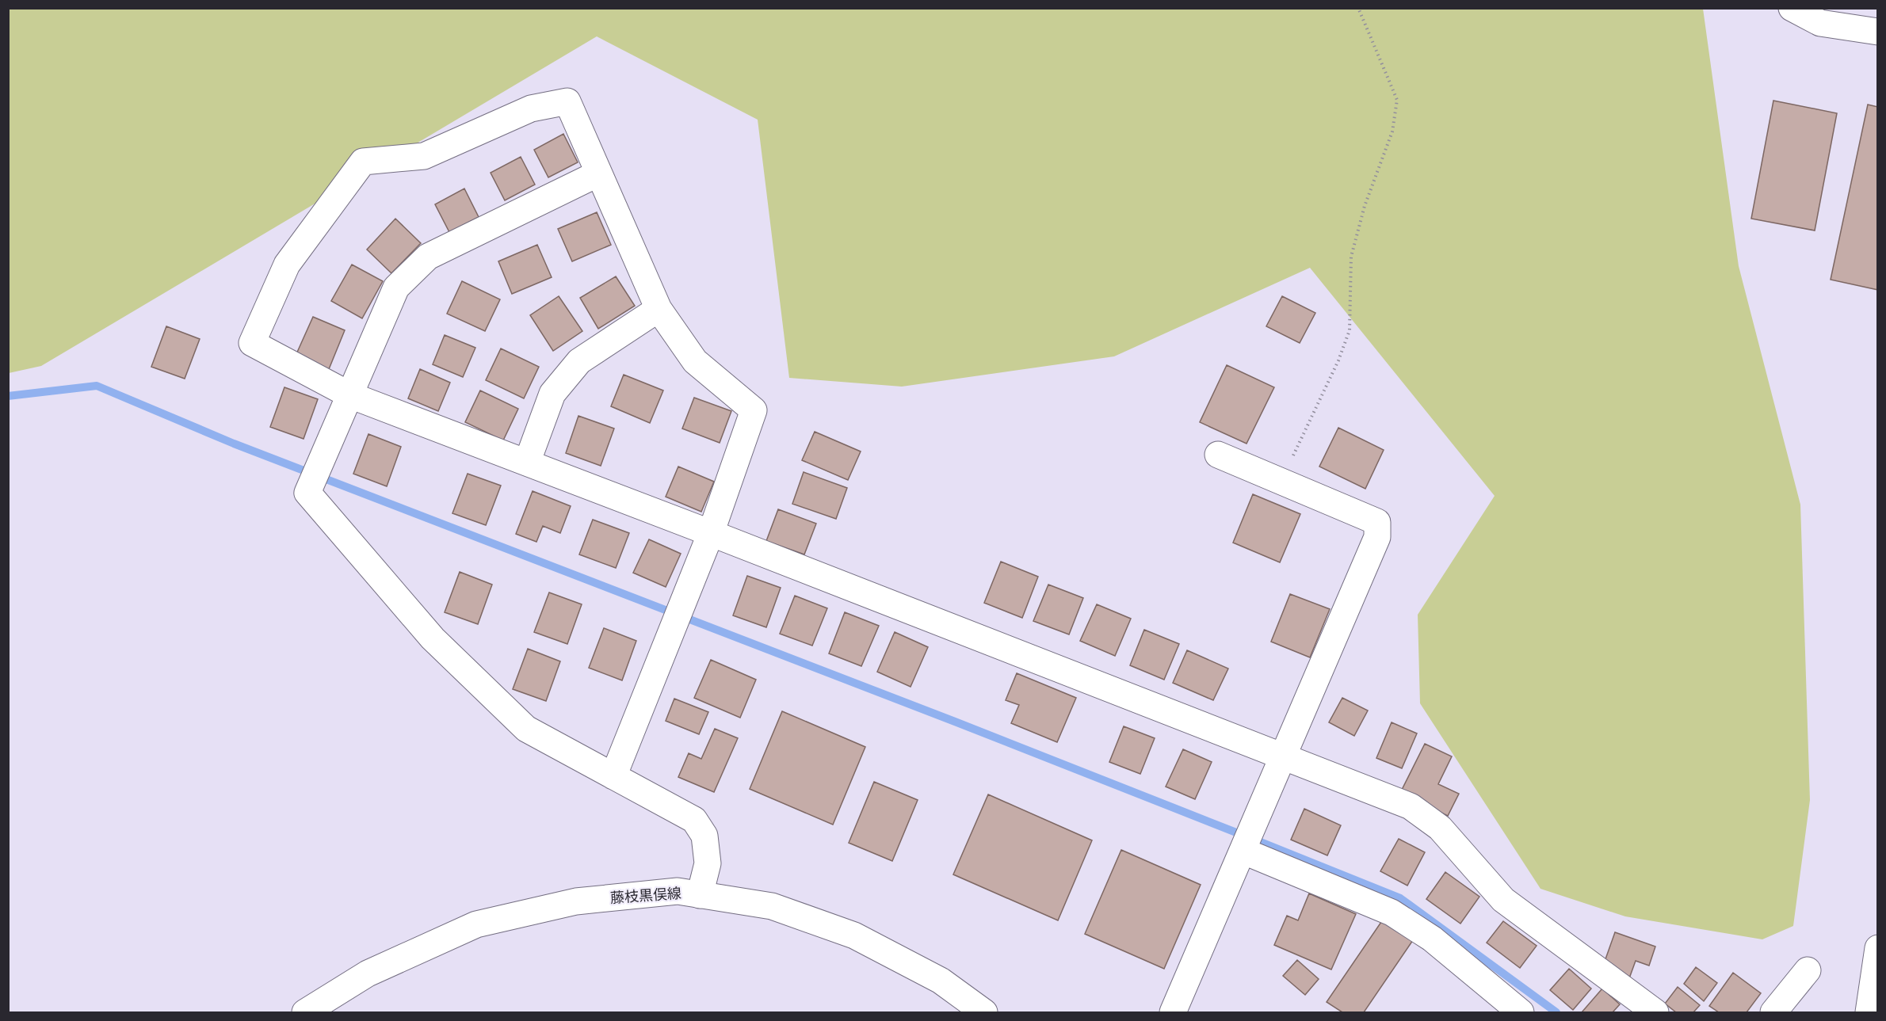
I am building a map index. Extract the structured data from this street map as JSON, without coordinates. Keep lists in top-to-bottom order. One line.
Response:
{"streets":{"main road":["藤枝黒俣線"]}}
